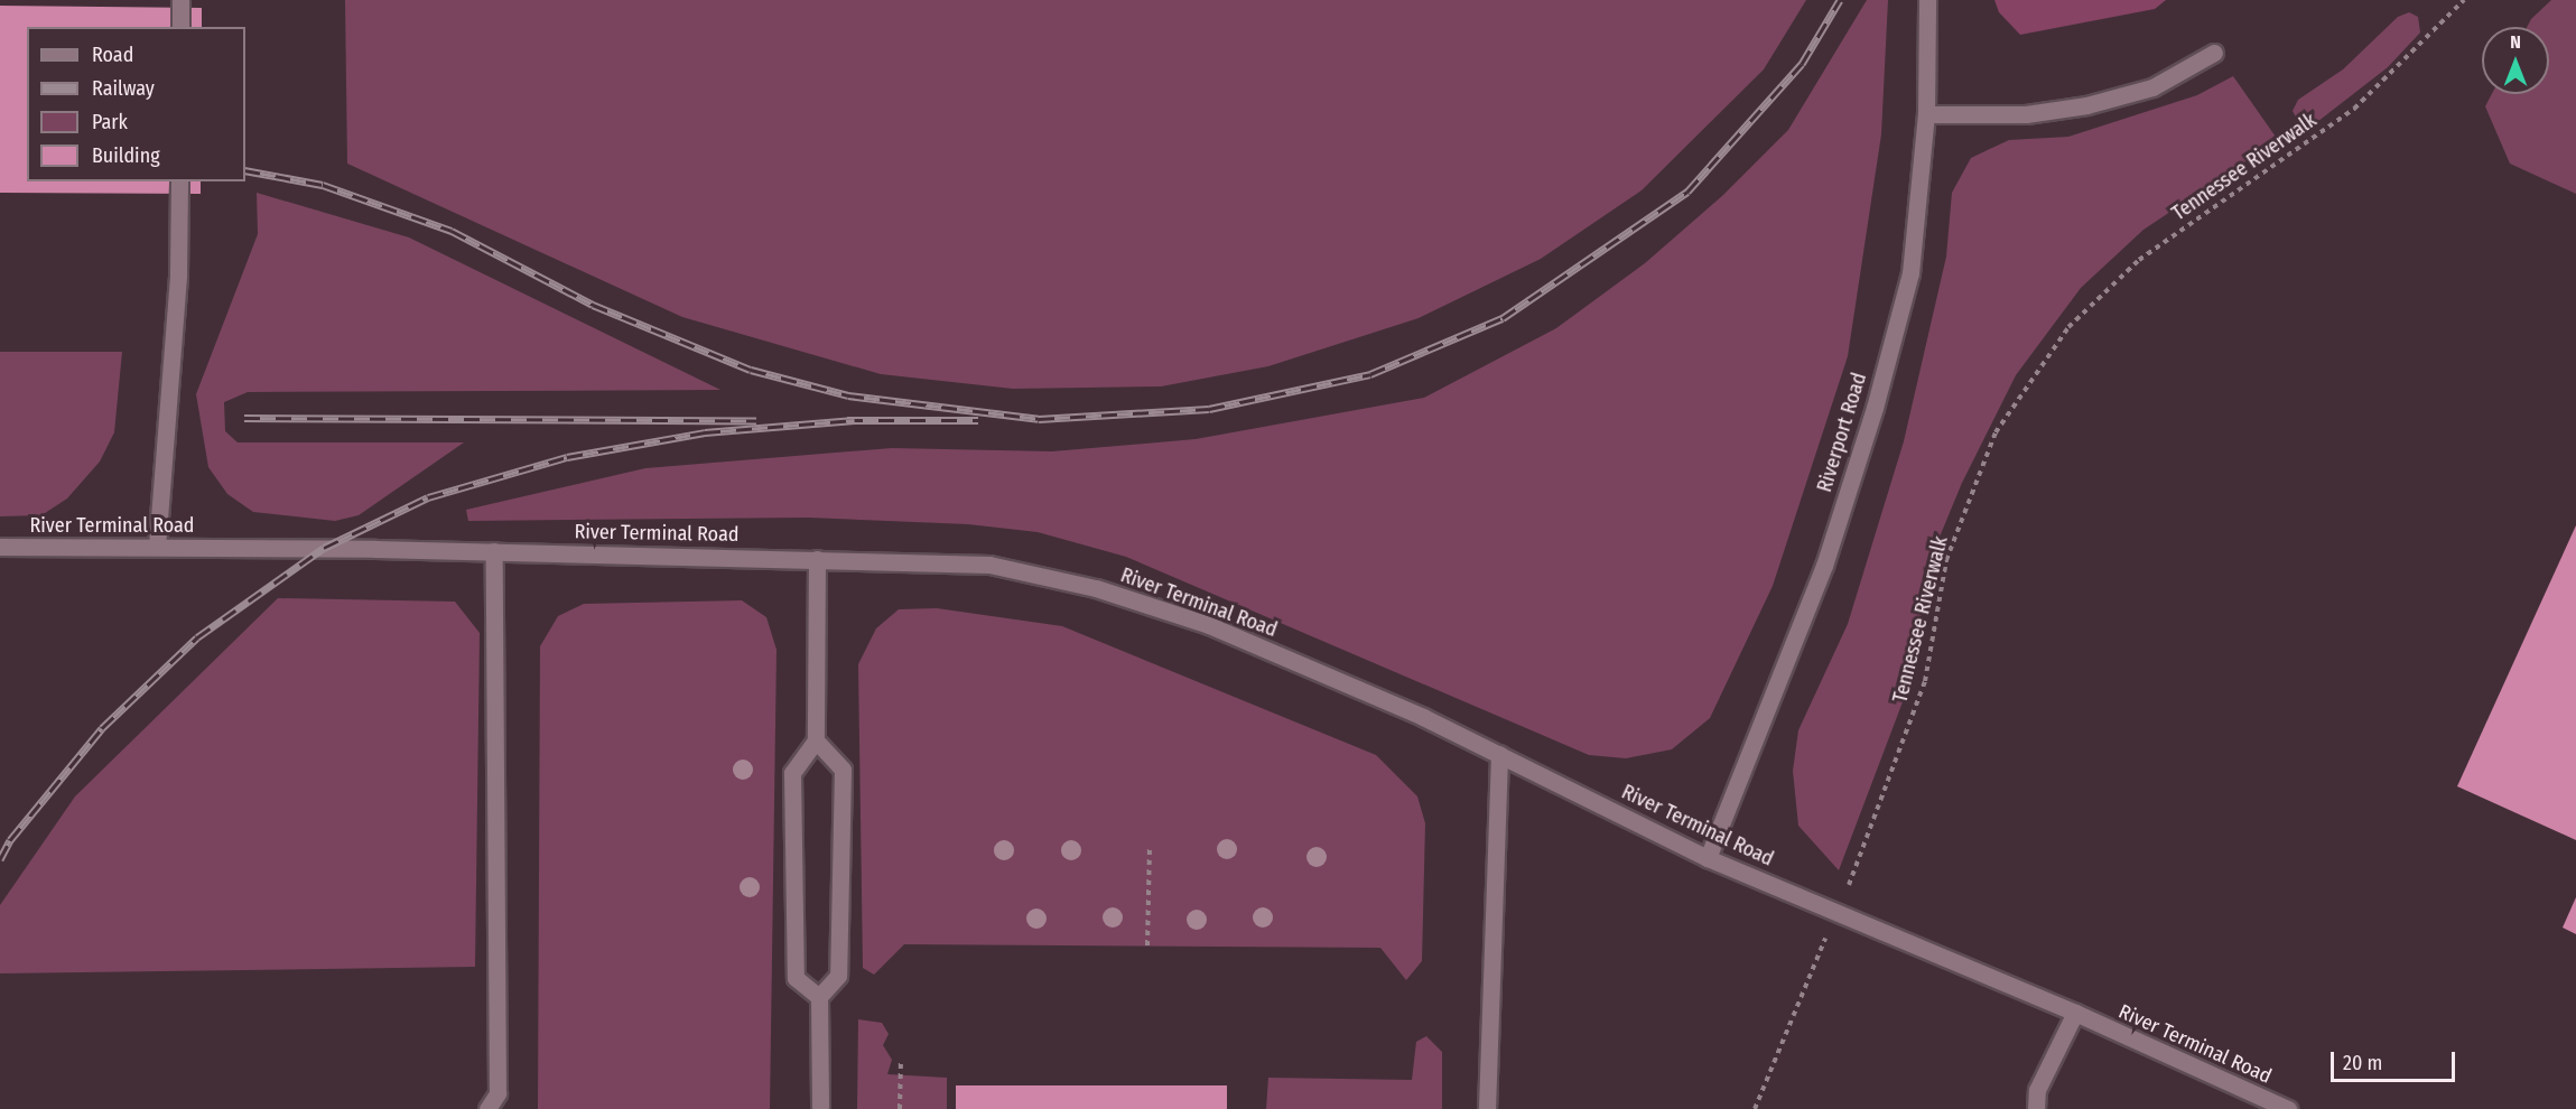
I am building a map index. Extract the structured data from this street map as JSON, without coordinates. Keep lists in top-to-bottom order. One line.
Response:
{"streets":{"street":["Riverport Road","River Terminal Road"],"path":["Tennessee Riverwalk"]},"crossings":[["Tennessee Riverwalk","River Terminal Road"],["Riverport Road","River Terminal Road"]],"legend":["Road","Railway","Park","Building"],"scale_bar":"20 m","north":"top"}
